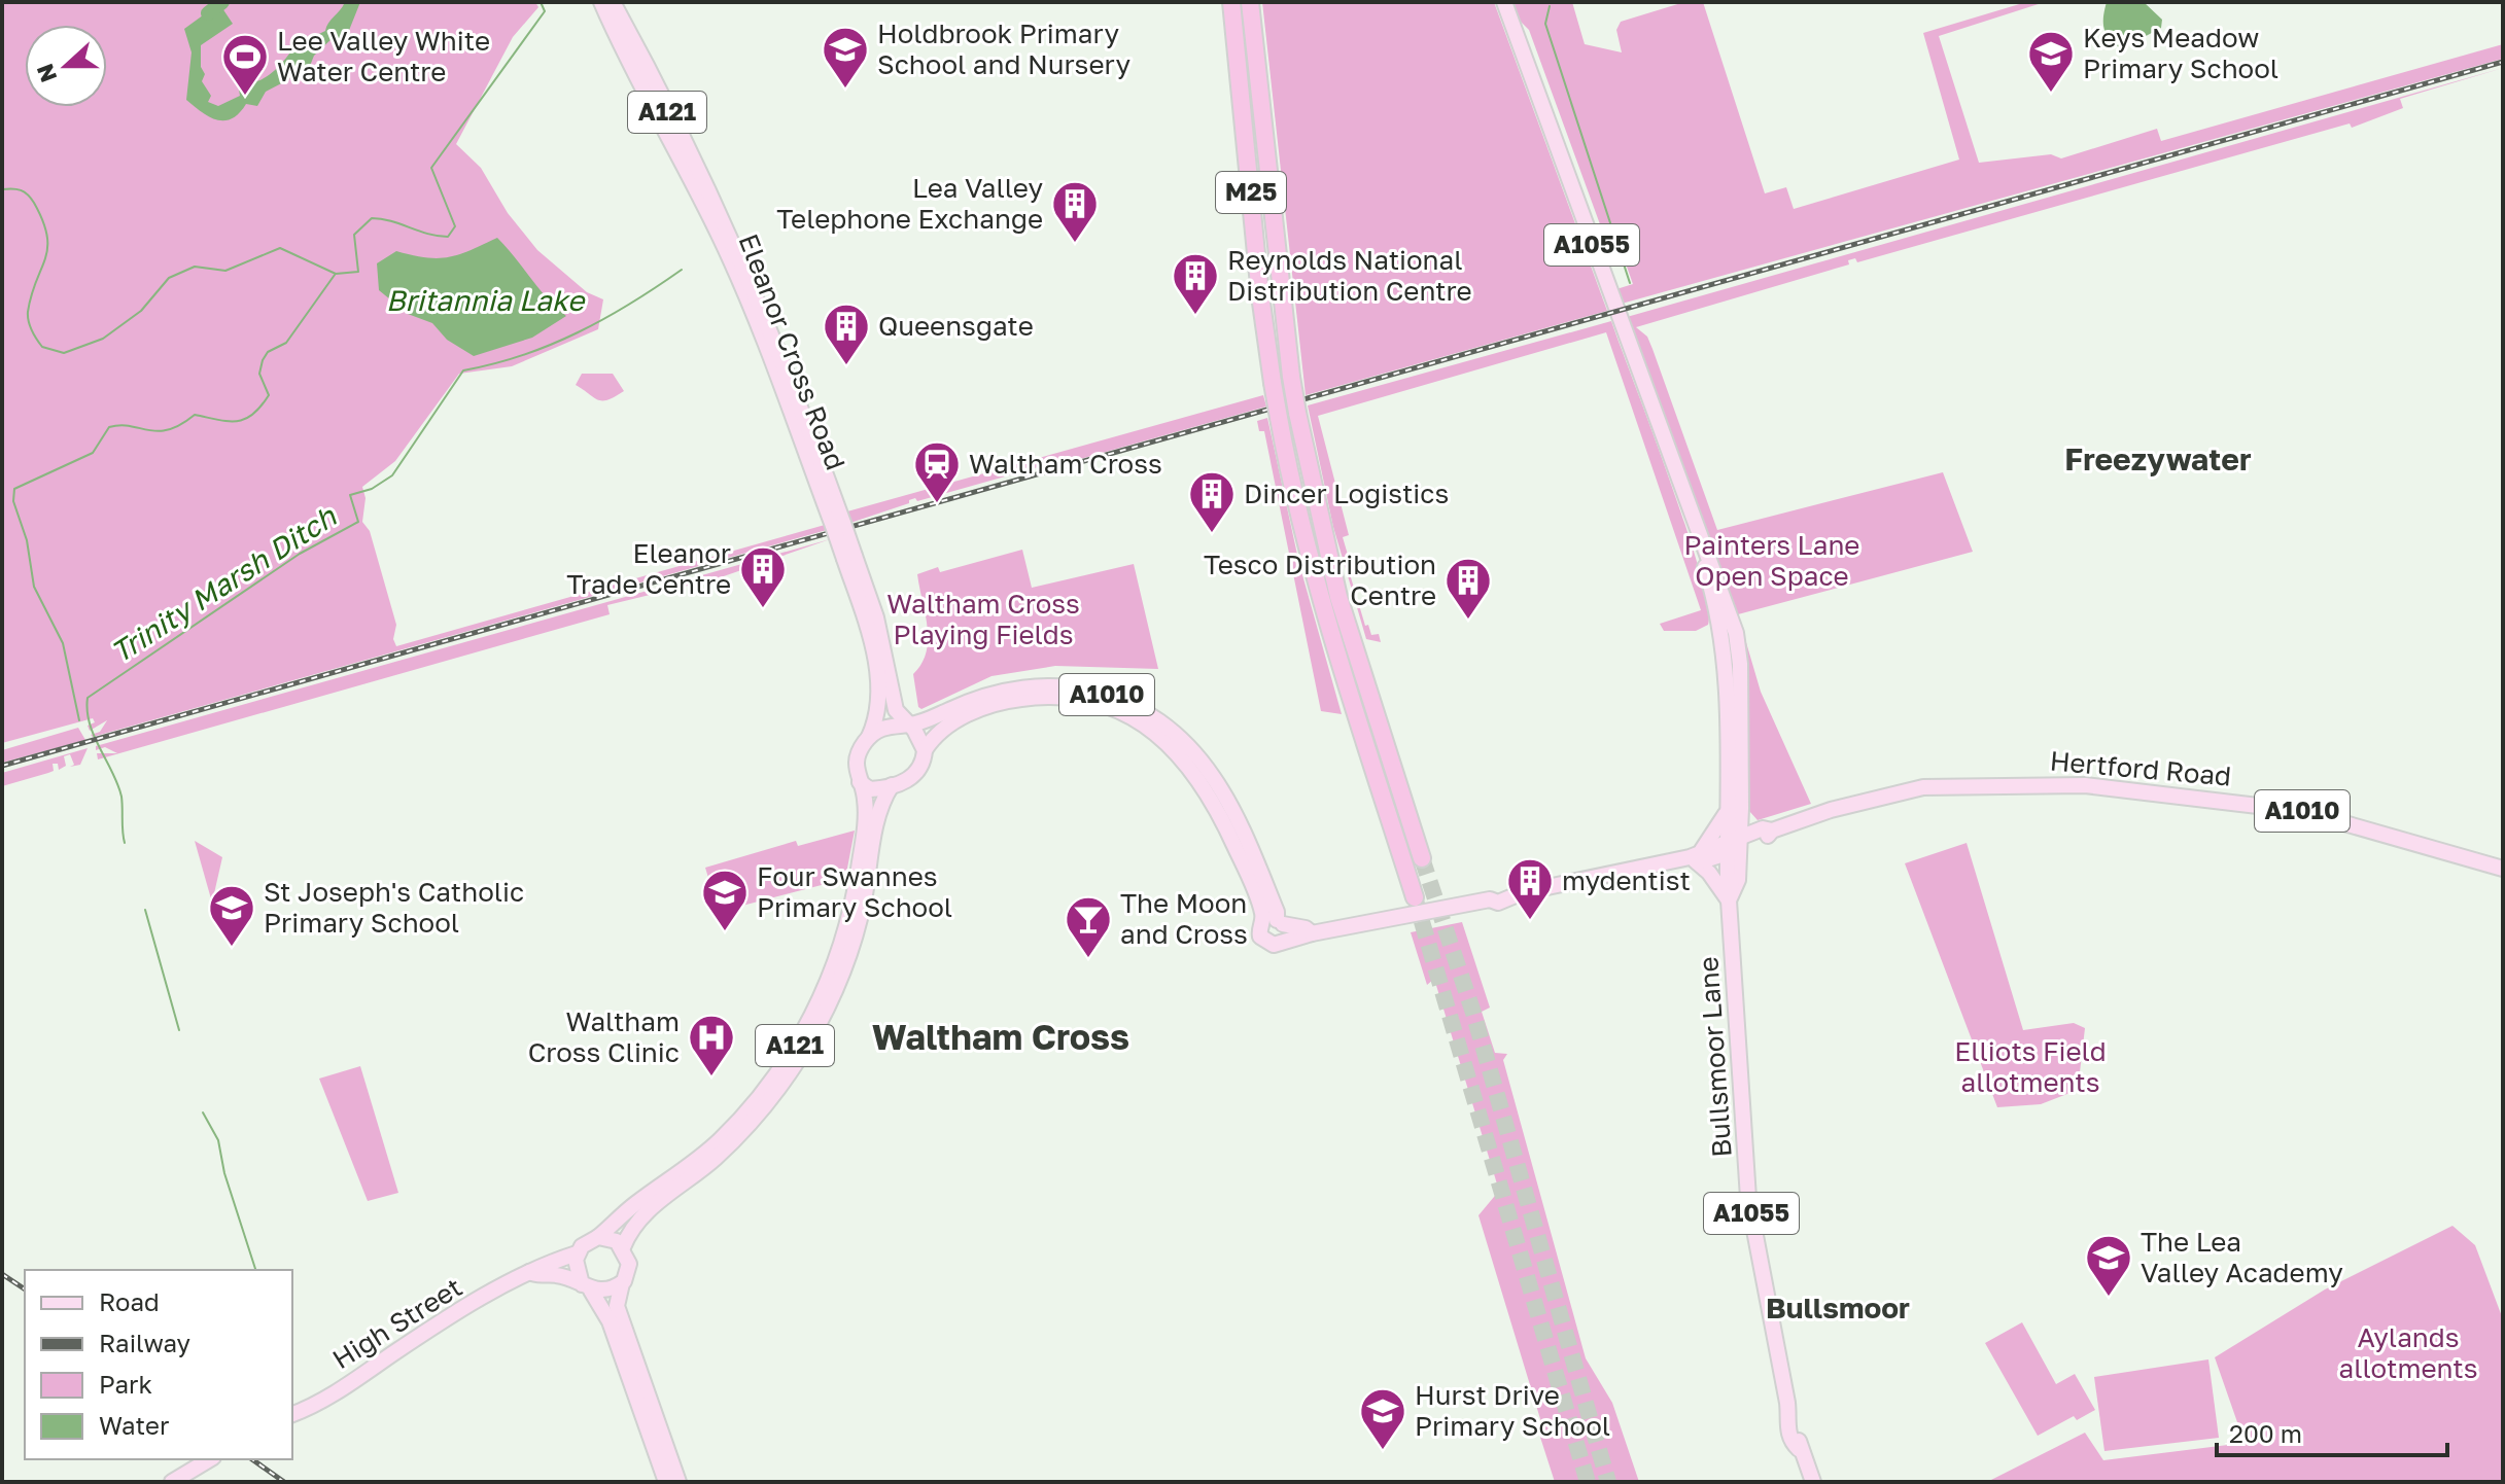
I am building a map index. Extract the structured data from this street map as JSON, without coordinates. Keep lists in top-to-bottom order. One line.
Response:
{"streets":{"highway":["M25"],"main road":["A121","A1055","Eleanor Cross Road","A1010","Hertford Road","Bullsmoor Lane","High Street"]},"crossings":[["A121","Eleanor Cross Road"],["A121","A1010"],["A121","High Street"],["A1055","Hertford Road"],["A1055","Bullsmoor Lane"],["Eleanor Cross Road","A1010"],["A1010","Hertford Road"],["Hertford Road","Bullsmoor Lane"]],"districts":["Freezywater","Waltham Cross","Bullsmoor"],"water":["Britannia Lake","Trinity Marsh Ditch"],"parks":["Painters Lane Open Space","Waltham Cross Playing Fields","Elliots Field allotments","Aylands allotments"],"places":{"school or university":["Holdbrook Primary School and Nursery","Keys Meadow Primary School","Four Swannes Primary School","St Joseph's Catholic Primary School","The Lea Valley Academy","Hurst Drive Primary School"],"sports":["Lee Valley White Water Centre"],"building":["Lea Valley Telephone Exchange","Reynolds National Distribution Centre","Queensgate","Dincer Logistics","Eleanor Trade Centre","Tesco Distribution Centre","mydentist"],"station":["Waltham Cross"],"bar":["The Moon and Cross"],"hospital":["Waltham Cross Clinic"]},"legend":["Road","Railway","Park","Water"],"scale_bar":"200 m","north":"left"}
